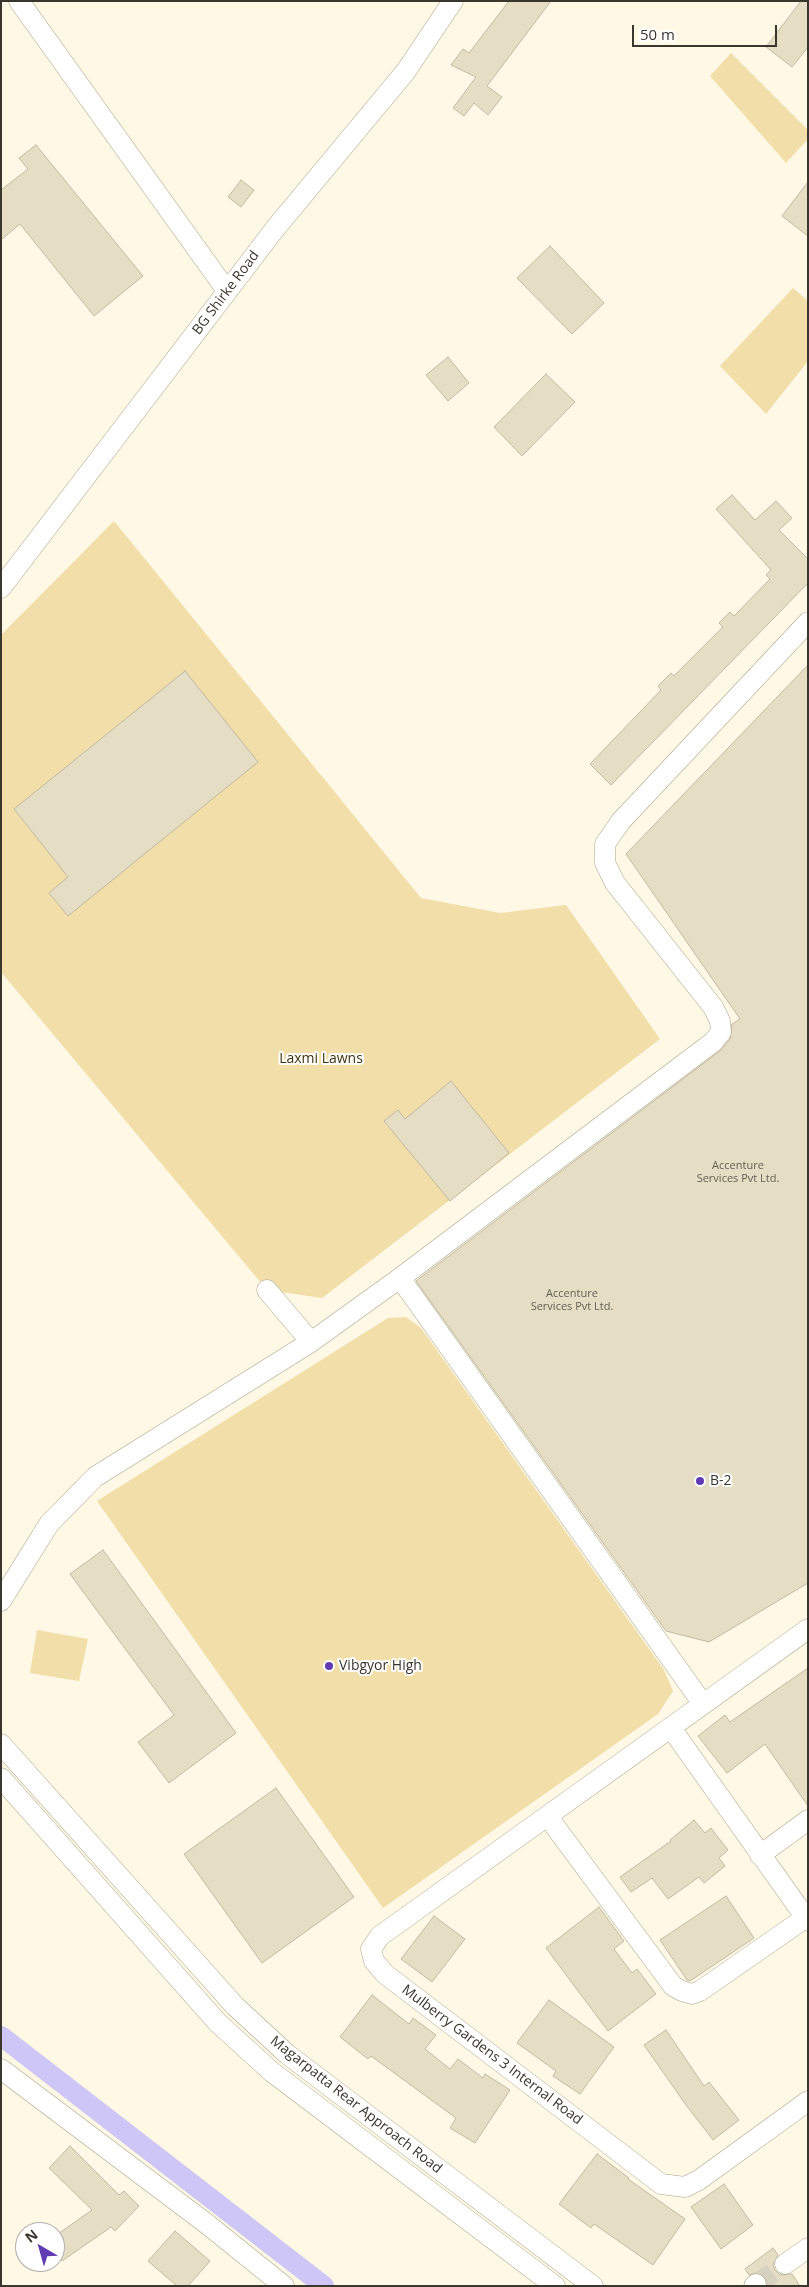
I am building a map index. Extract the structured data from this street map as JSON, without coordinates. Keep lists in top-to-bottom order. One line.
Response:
{"streets":{"street":["BG Shirke Road","Mulberry Gardens 3 Internal Road","Magarpatta Rear Approach Road"]},"parks":["Laxmi Lawns"],"places":["B-2","Vibgyor High"],"house_numbers":["Accenture Services Pvt Ltd.","Accenture Services Pvt Ltd."],"scale_bar":"50 m","north":"top left"}
